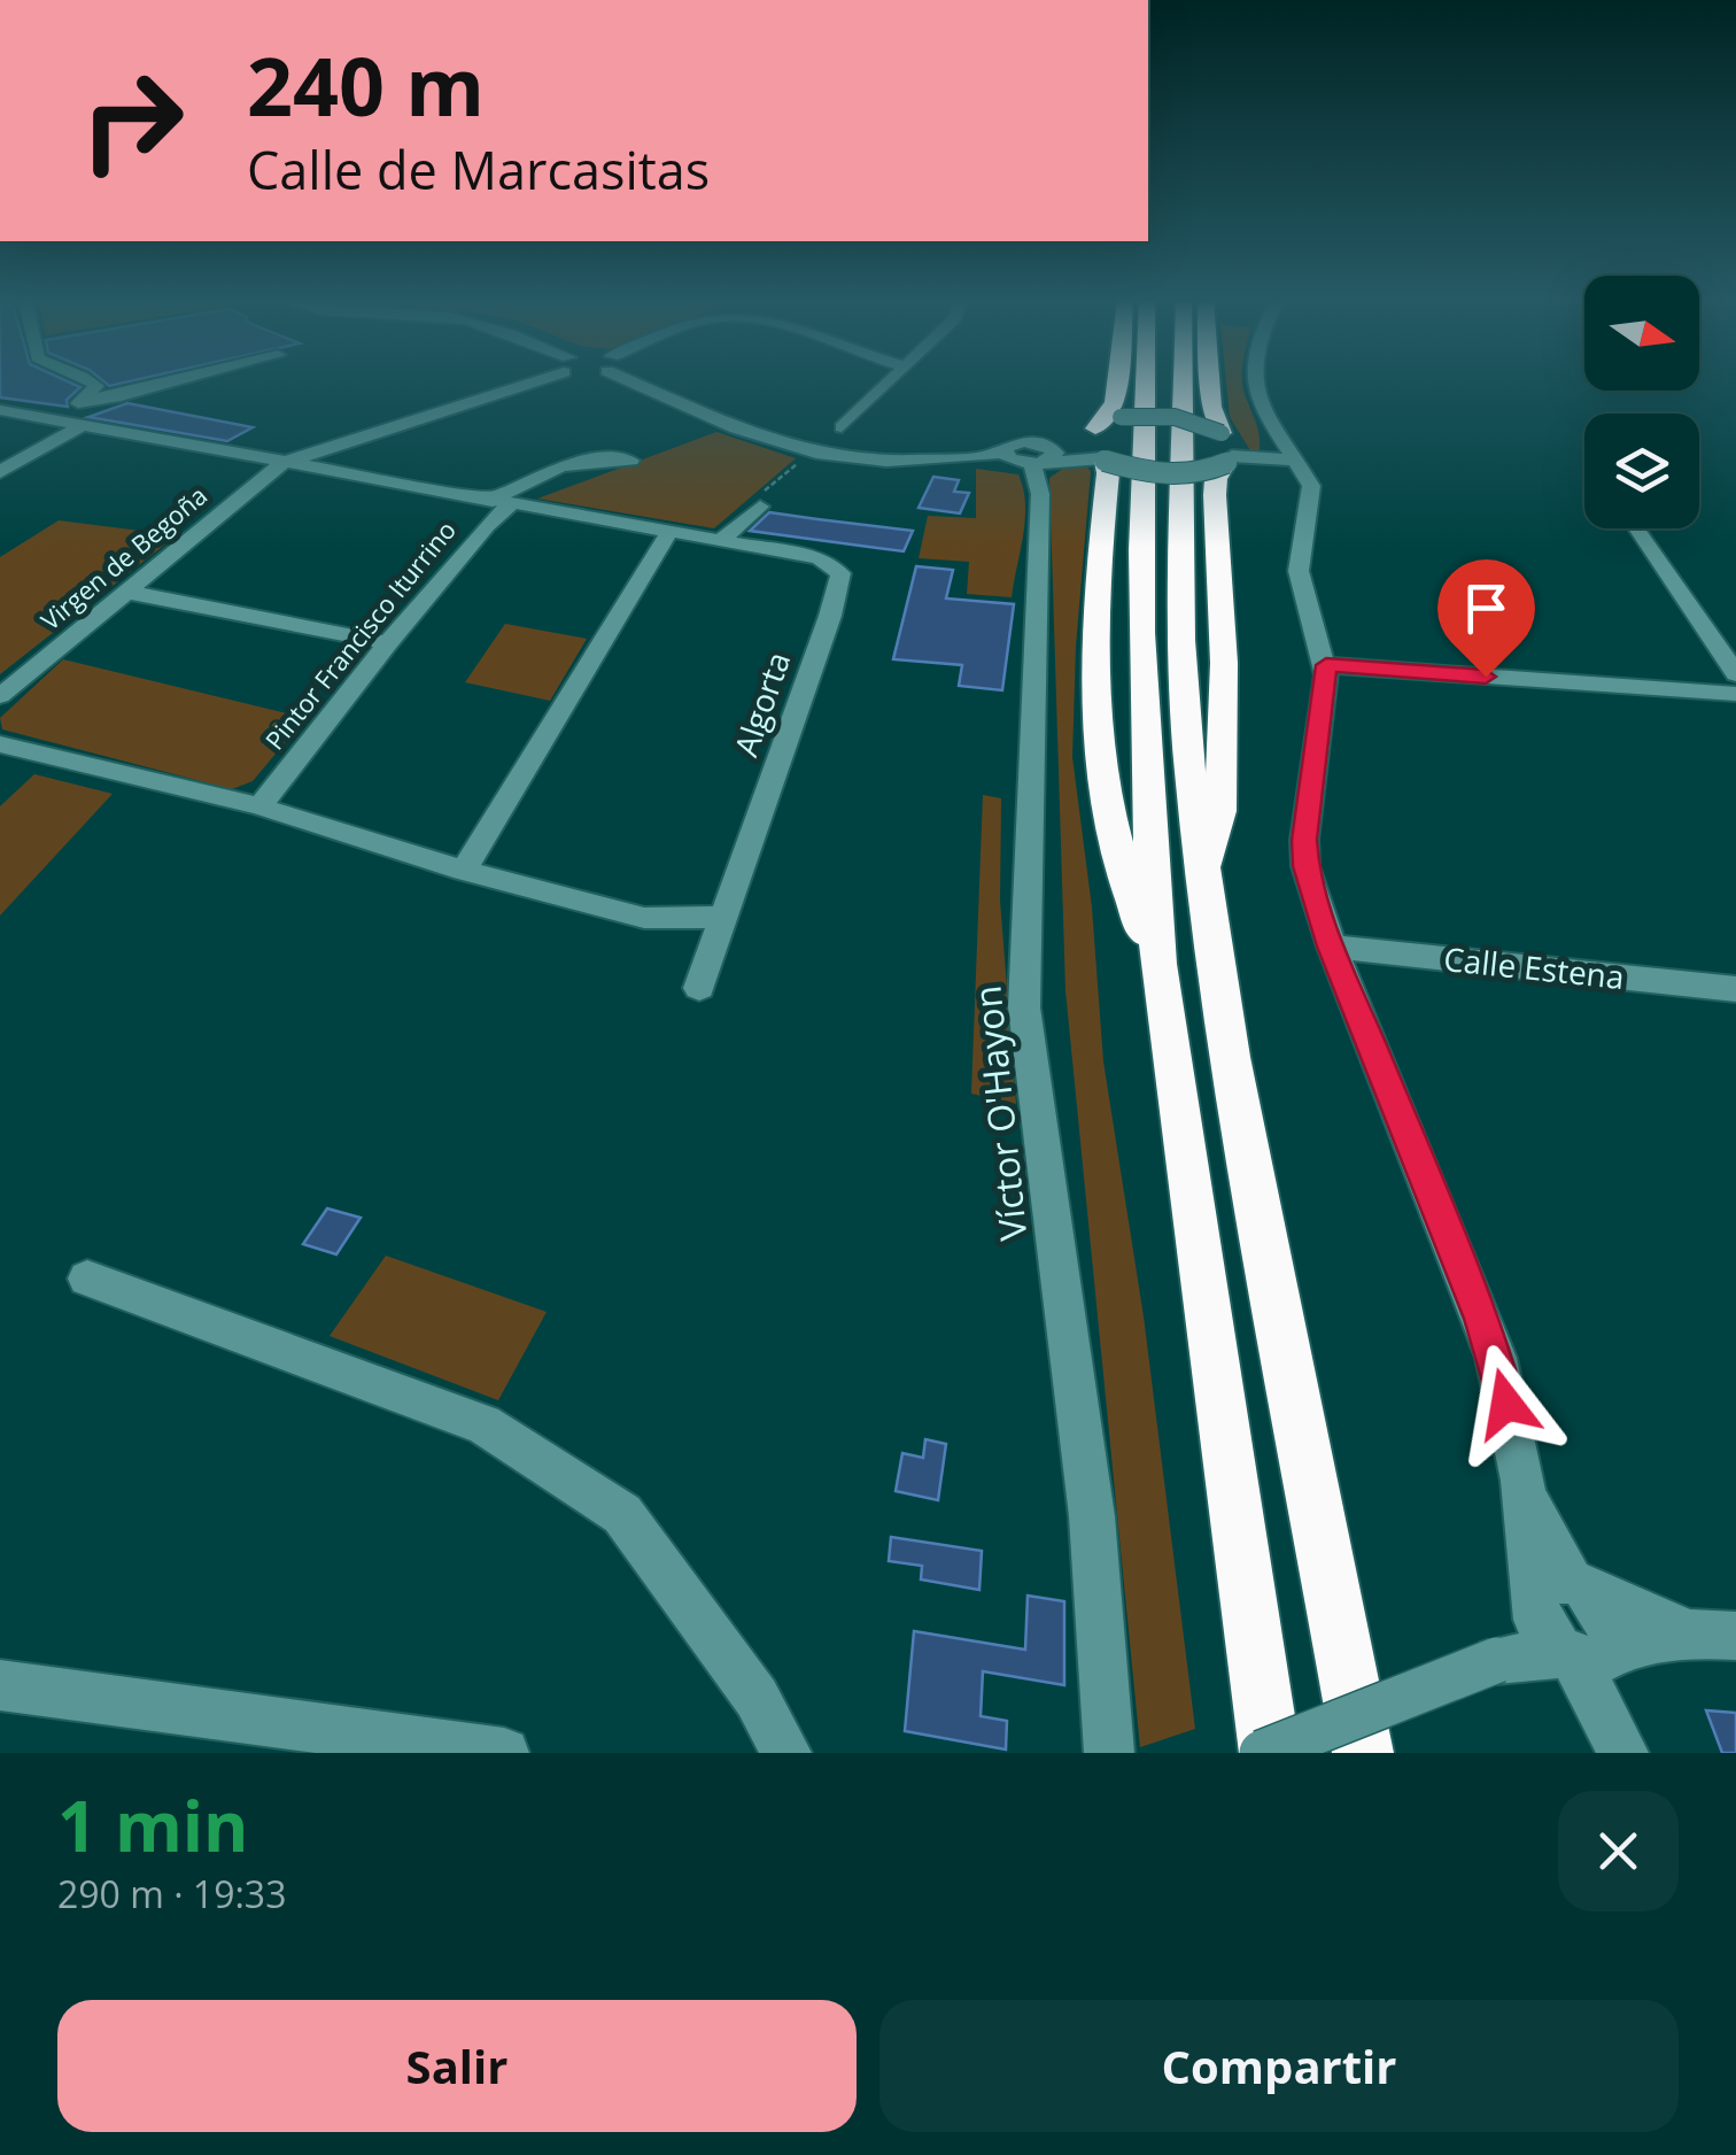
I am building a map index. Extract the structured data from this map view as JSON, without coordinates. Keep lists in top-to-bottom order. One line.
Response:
{"streets":{"street":["Virgen de Begoña","Pintor Francisco Iturrino","Algorta","Calle Estena","Víctor O'Hayon"]},"north":"right","page":{"turn":["240 m","Calle de Marcasitas"],"heading":["1 min","290 m · 19:33"],"buttons":["Salir","Compartir"]}}
